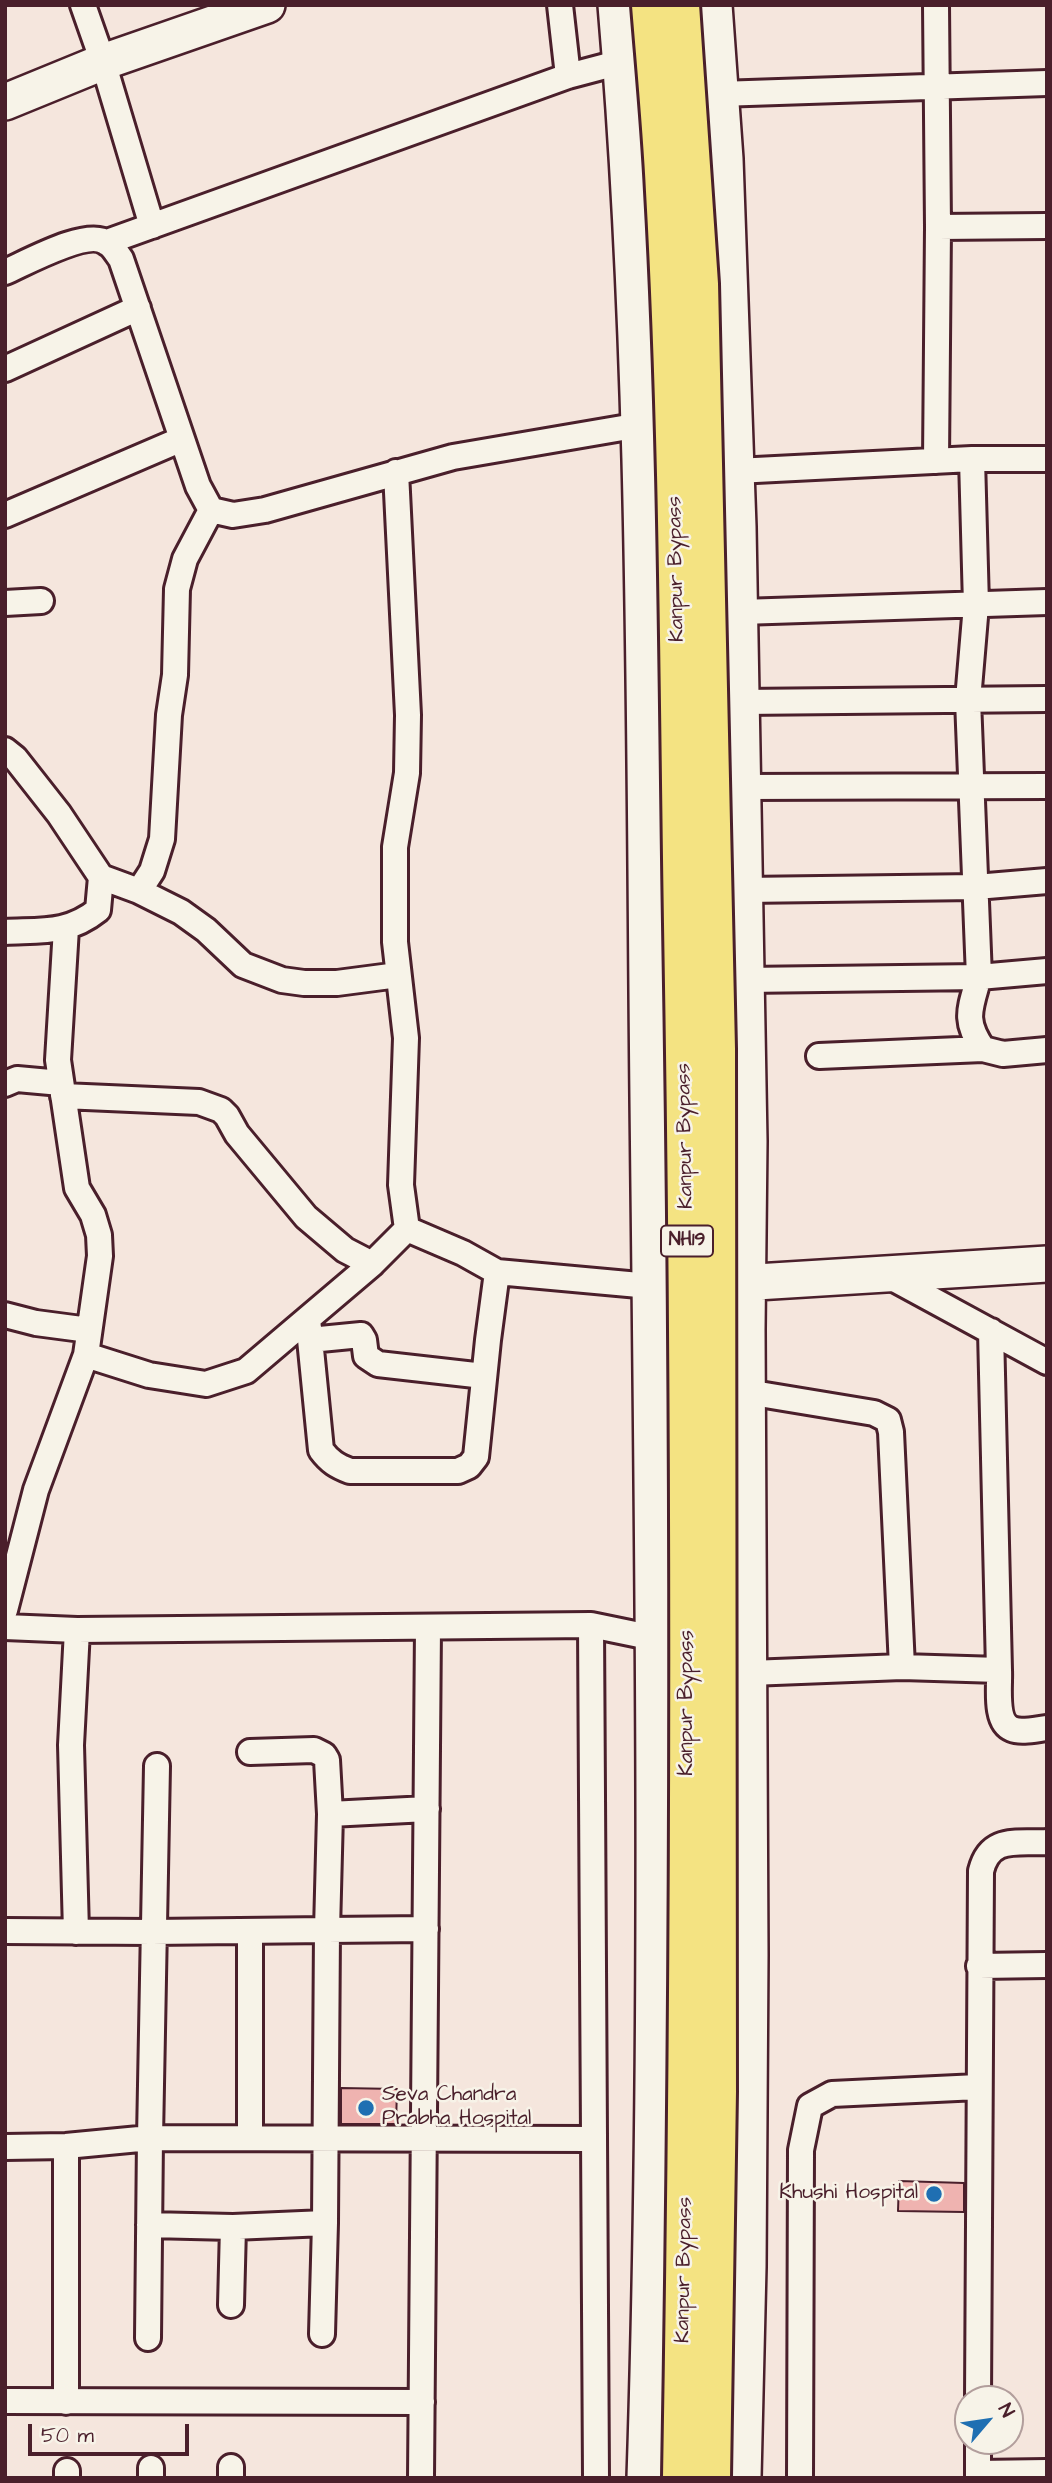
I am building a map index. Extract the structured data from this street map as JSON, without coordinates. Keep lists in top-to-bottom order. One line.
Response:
{"streets":{"highway":["Kanpur Bypass","NH19"]},"places":["Seva Chandra Prabha Hospital","Khushi Hospital"],"scale_bar":"50 m","north":"top right"}
